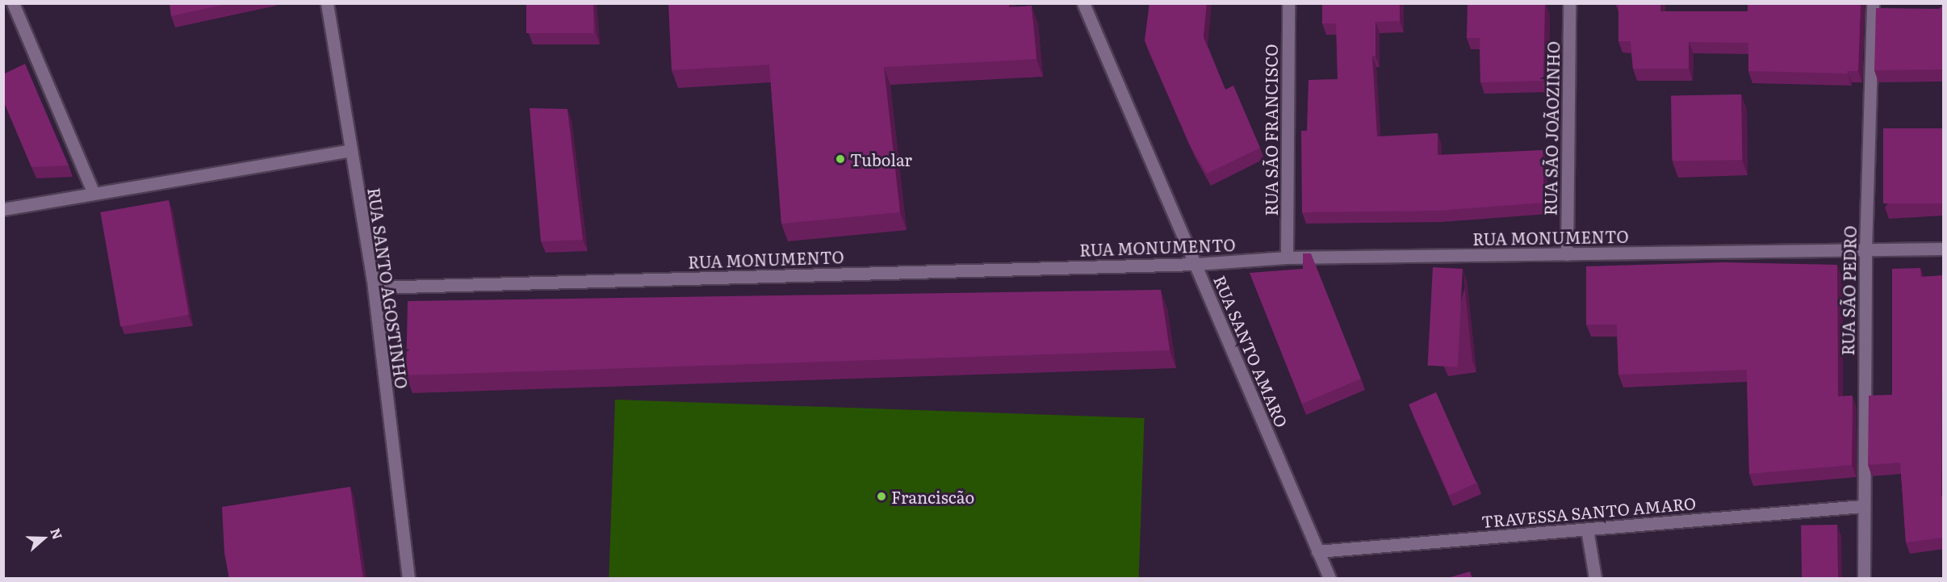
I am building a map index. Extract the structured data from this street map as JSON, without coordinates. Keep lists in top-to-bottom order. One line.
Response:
{"streets":{"street":["RUA SÃO JOÃOZINHO","RUA SÃO FRANCISCO","RUA MONUMENTO","RUA SANTO AGOSTINHO","RUA SÃO PEDRO","RUA SANTO AMARO","TRAVESSA SANTO AMARO"]},"crossings":[["RUA SÃO JOÃOZINHO","RUA MONUMENTO"],["RUA SÃO FRANCISCO","RUA MONUMENTO"],["RUA MONUMENTO","RUA SANTO AGOSTINHO"],["RUA MONUMENTO","RUA SÃO PEDRO"],["RUA MONUMENTO","RUA SANTO AMARO"],["RUA SÃO PEDRO","TRAVESSA SANTO AMARO"],["RUA SANTO AMARO","TRAVESSA SANTO AMARO"]],"places":["Tubolar","Franciscão"],"north":"right"}
